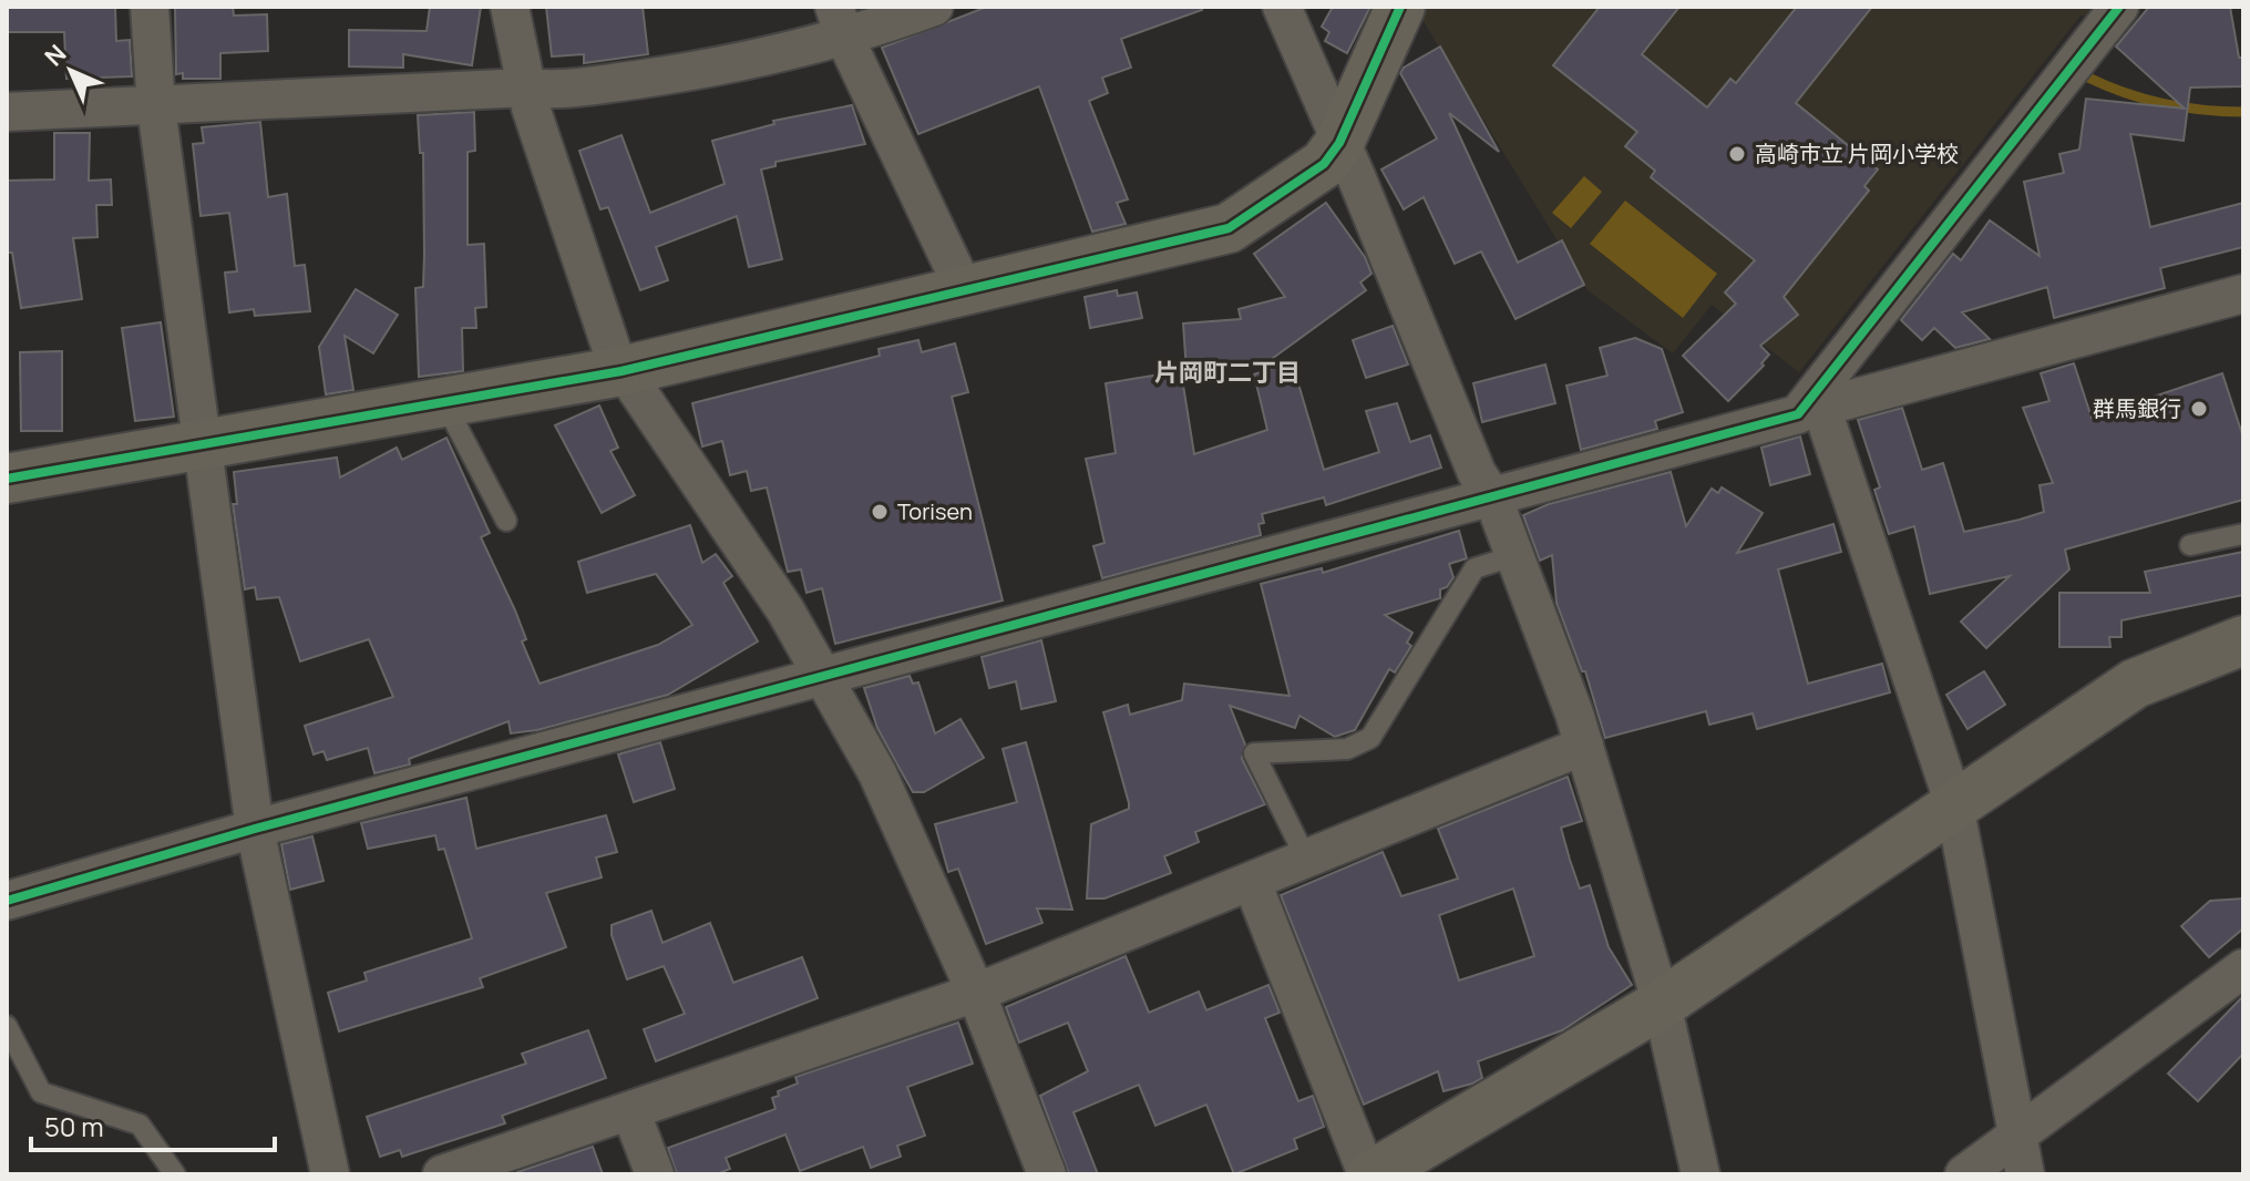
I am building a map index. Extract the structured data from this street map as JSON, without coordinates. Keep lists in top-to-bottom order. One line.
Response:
{"districts":["片岡町二丁目"],"places":["高崎市立 片岡小学校","群馬銀行","Torisen"],"scale_bar":"50 m","north":"top left"}
